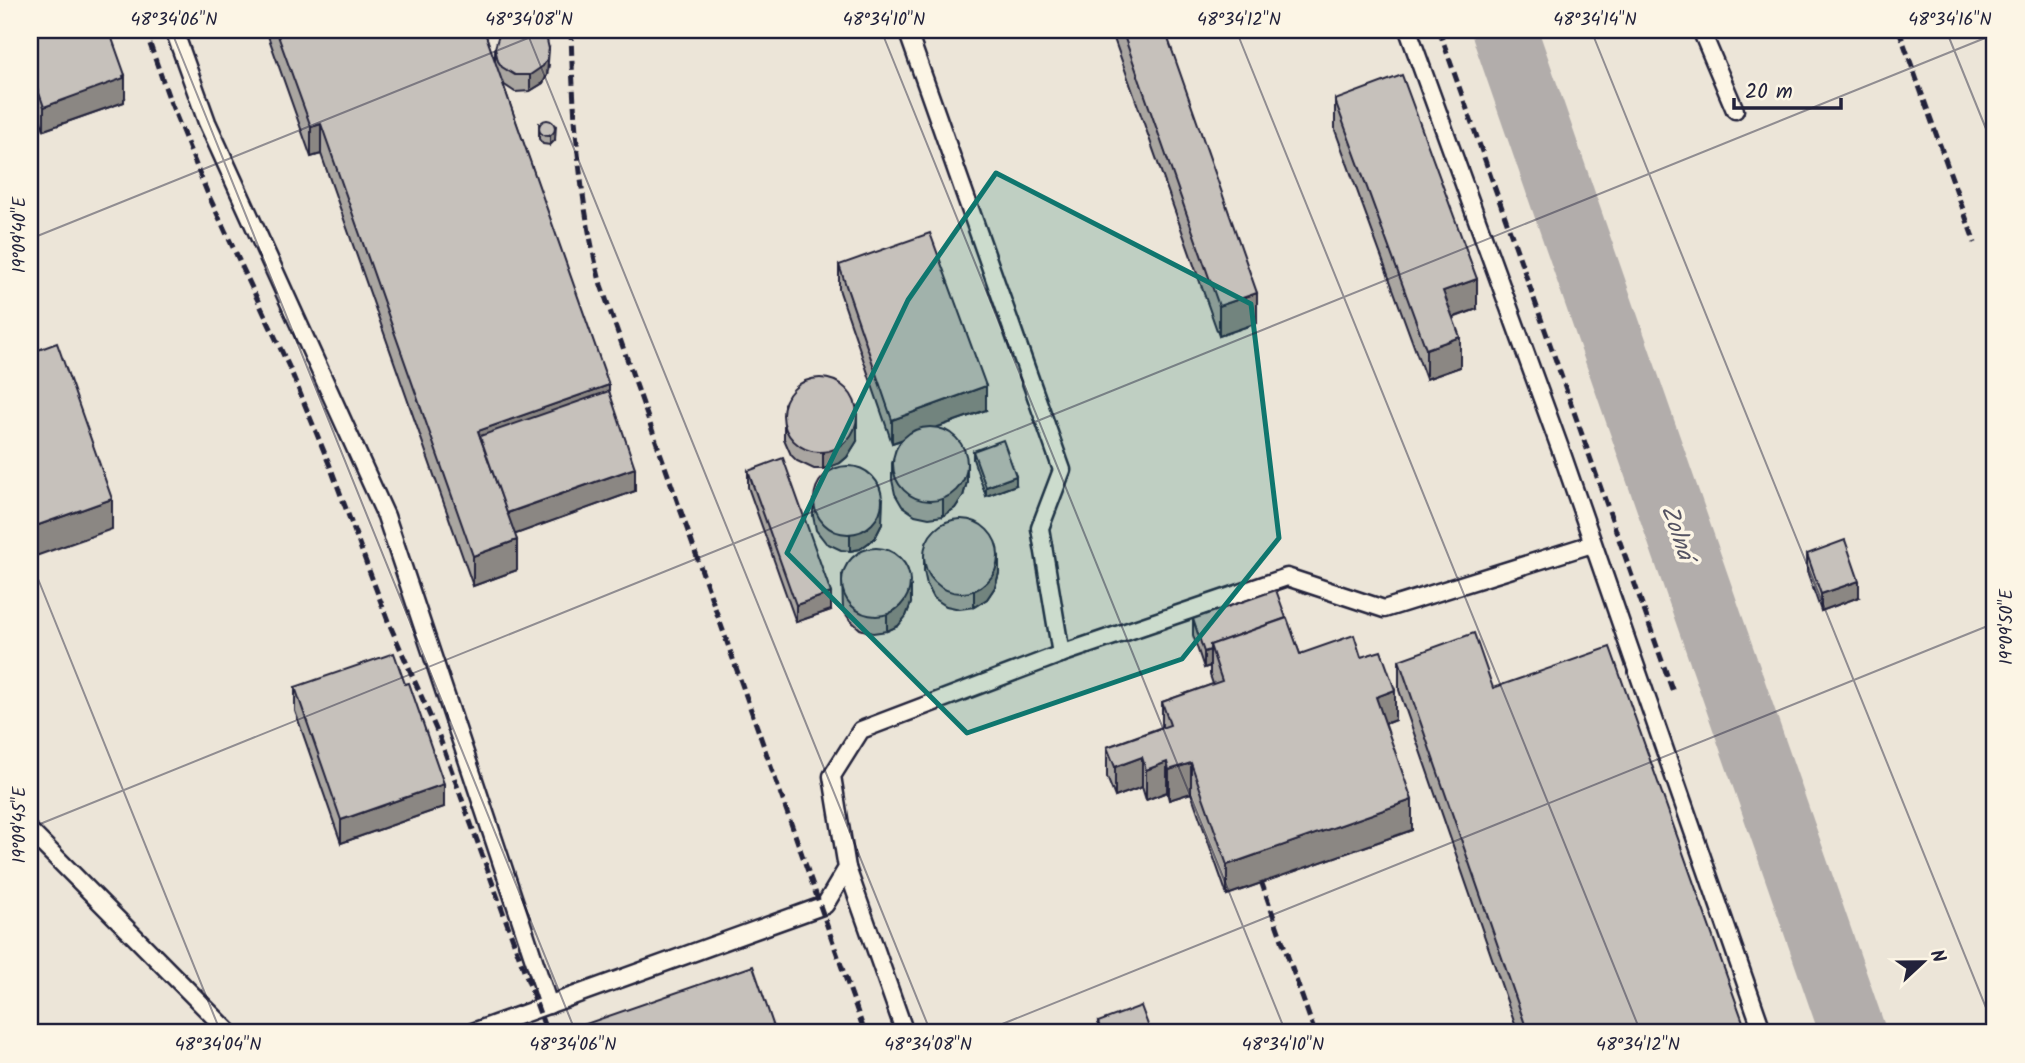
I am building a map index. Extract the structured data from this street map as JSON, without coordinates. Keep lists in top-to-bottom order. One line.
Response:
{"water":["Zolná"],"scale_bar":"20 m","north":"right","coordinates":["48°34'06\"N","48°34'08\"N","48°34'10\"N","48°34'12\"N","48°34'14\"N","48°34'16\"N","19°09'40\"E","19°09'50\"E","19°09'45\"E","48°34'04\"N"]}
